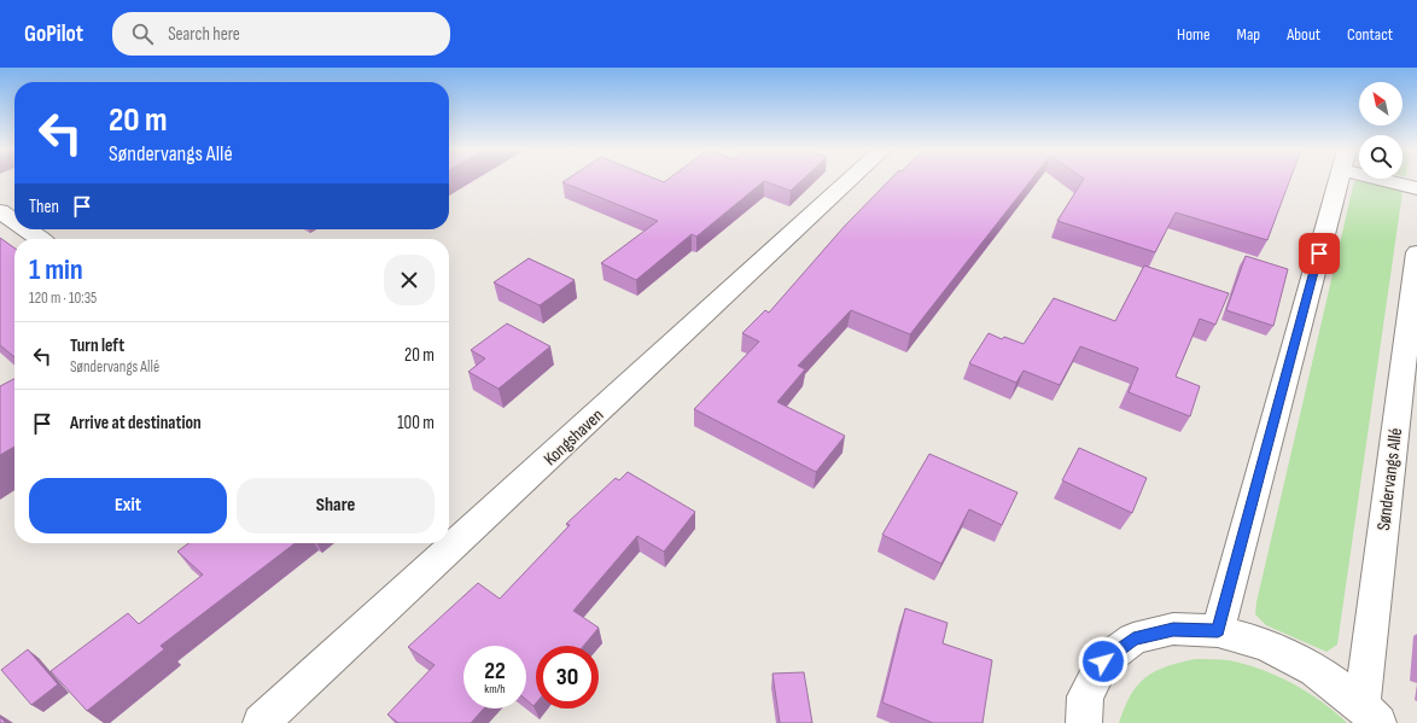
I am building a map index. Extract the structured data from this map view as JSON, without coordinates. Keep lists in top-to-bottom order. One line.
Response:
{"streets":{"street":["Kongshaven","Søndervangs Allé"]},"north":"top left","page":{"header":"GoPilot","search":"Search here","nav":["Home","Map","About","Contact"],"turn":["20 m","Søndervangs Allé"],"then":"Then","heading":["1 min","120 m · 10:35"],"list":[{"name":"Turn left","note":"Søndervangs Allé","value":"20 m"},{"name":"Arrive at destination","value":"100 m"}],"buttons":["Exit","Share"],"speed":"22 km/h","limit":"30"}}
